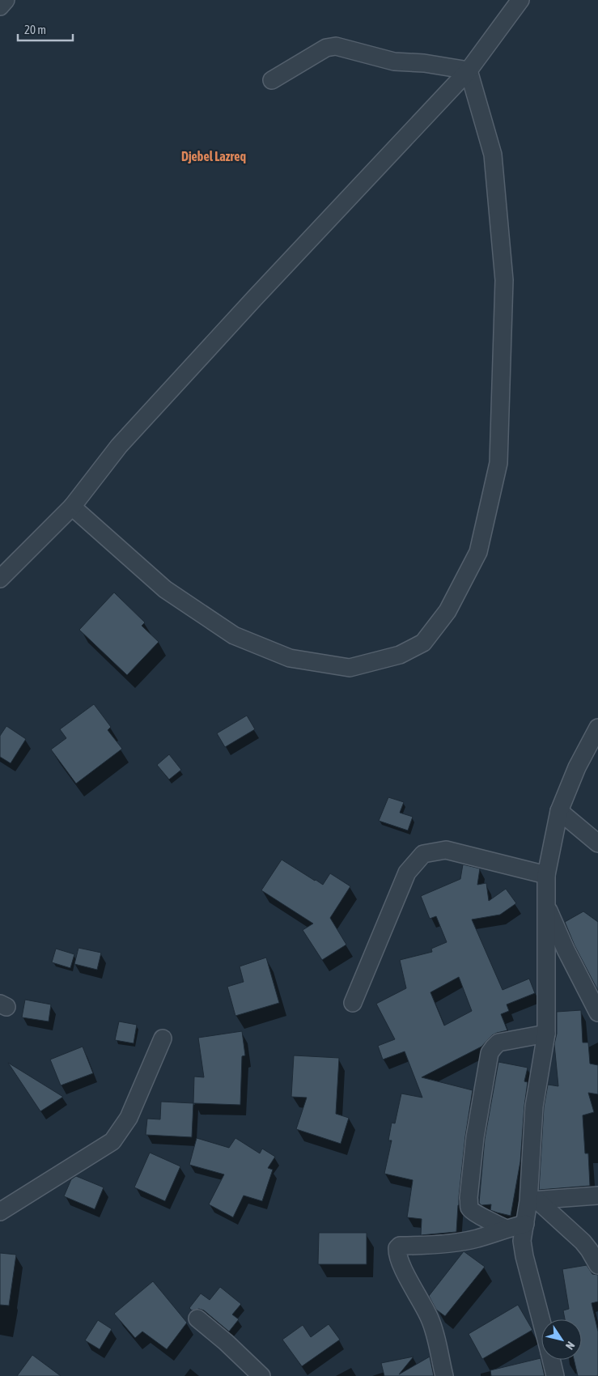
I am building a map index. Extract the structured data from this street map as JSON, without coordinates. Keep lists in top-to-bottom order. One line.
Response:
{"districts":["Djebel Lazreq"],"scale_bar":"20 m","north":"bottom right"}
